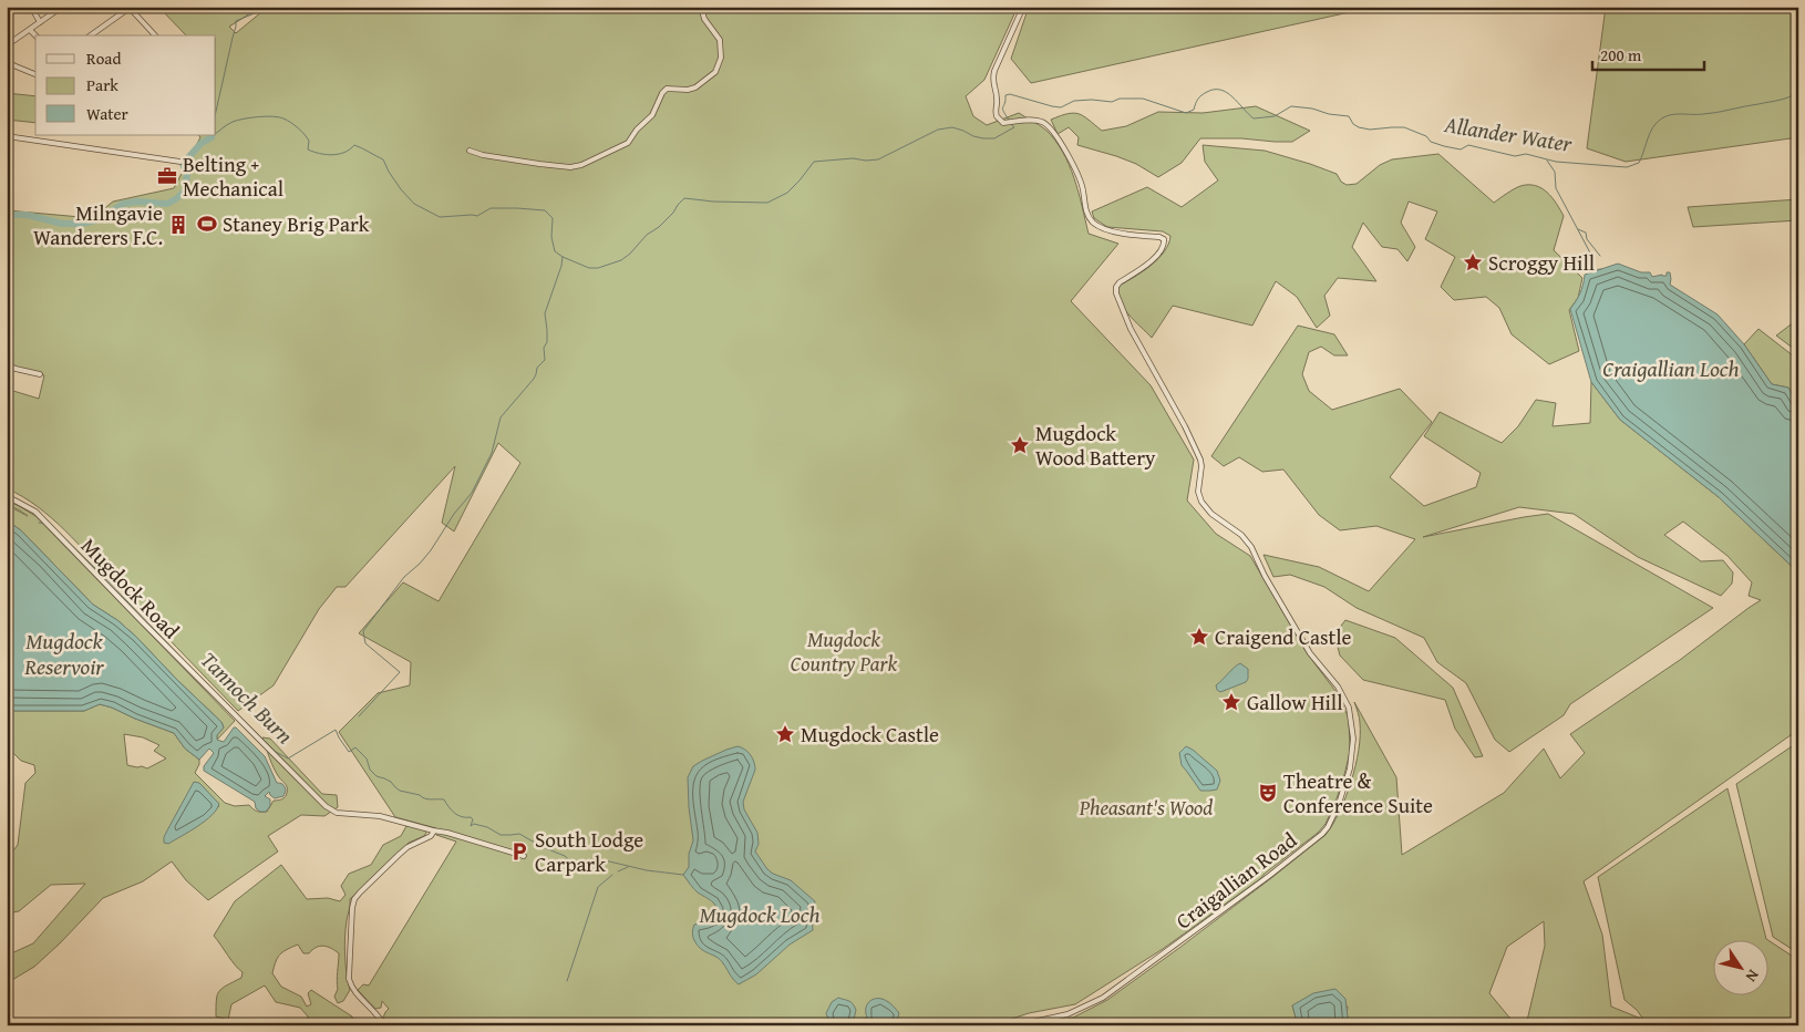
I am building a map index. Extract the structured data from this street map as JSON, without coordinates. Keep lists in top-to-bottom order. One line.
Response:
{"streets":{"street":["Mugdock Road","Craigallian Road"]},"water":["Allander Water","Craigallian Loch","Mugdock Reservoir","Tannoch Burn","Mugdock Loch"],"parks":["Mugdock Country Park","Pheasant's Wood"],"places":{"office":["Belting + Mechanical"],"sports":["Staney Brig Park"],"building":["Milngavie Wanderers F.C."],"place":["Scroggy Hill","Mugdock Wood Battery","Craigend Castle","Gallow Hill","Mugdock Castle"],"theatre":["Theatre & Conference Suite"],"parking":["South Lodge Carpark"]},"legend":["Road","Park","Water"],"scale_bar":"200 m","north":"bottom right"}
